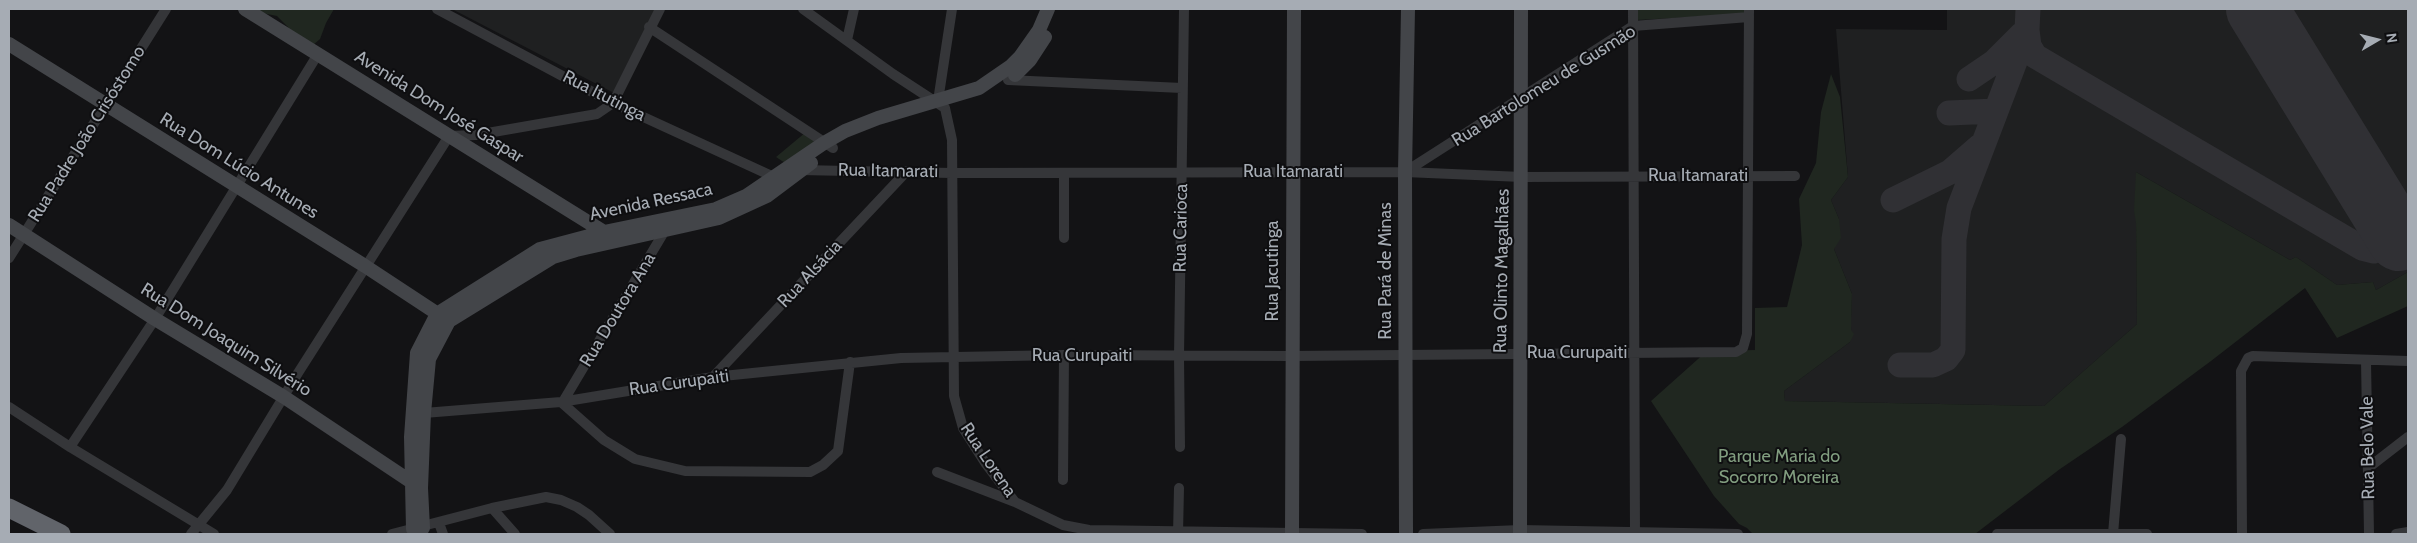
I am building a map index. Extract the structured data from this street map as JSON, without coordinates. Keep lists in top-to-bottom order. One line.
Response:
{"streets":{"street":["Rua Bartolomeu de Gusmão","Rua Itutinga","Avenida Dom José Gaspar","Rua Padre João Crisóstomo","Rua Dom Lúcio Antunes","Rua Itamarati","Avenida Ressaca","Rua Carioca","Rua Jacutinga","Rua Pará de Minas","Rua Olinto Magalhães","Rua Alsácia","Rua Doutora Ana","Rua Dom Joaquim Silvério","Rua Curupaiti","Rua Belo Vale","Rua Lorena"]},"crossings":[["Rua Bartolomeu de Gusmão","Rua Itamarati"],["Rua Bartolomeu de Gusmão","Rua Pará de Minas"],["Rua Bartolomeu de Gusmão","Rua Olinto Magalhães"],["Rua Itutinga","Avenida Ressaca"],["Avenida Dom José Gaspar","Avenida Ressaca"],["Rua Padre João Crisóstomo","Rua Dom Lúcio Antunes"],["Rua Padre João Crisóstomo","Rua Dom Joaquim Silvério"],["Rua Dom Lúcio Antunes","Avenida Ressaca"],["Rua Itamarati","Avenida Ressaca"],["Rua Itamarati","Rua Carioca"],["Rua Itamarati","Rua Jacutinga"],["Rua Itamarati","Rua Pará de Minas"],["Rua Itamarati","Rua Olinto Magalhães"],["Rua Itamarati","Rua Alsácia"],["Rua Itamarati","Rua Curupaiti"],["Rua Itamarati","Rua Lorena"],["Avenida Ressaca","Rua Doutora Ana"],["Avenida Ressaca","Rua Lorena"],["Rua Carioca","Rua Curupaiti"],["Rua Jacutinga","Rua Curupaiti"],["Rua Jacutinga","Rua Lorena"],["Rua Pará de Minas","Rua Curupaiti"],["Rua Olinto Magalhães","Rua Curupaiti"],["Rua Alsácia","Rua Curupaiti"],["Rua Doutora Ana","Rua Curupaiti"],["Rua Curupaiti","Rua Lorena"]],"parks":["Parque Maria do Socorro Moreira"],"north":"right"}
